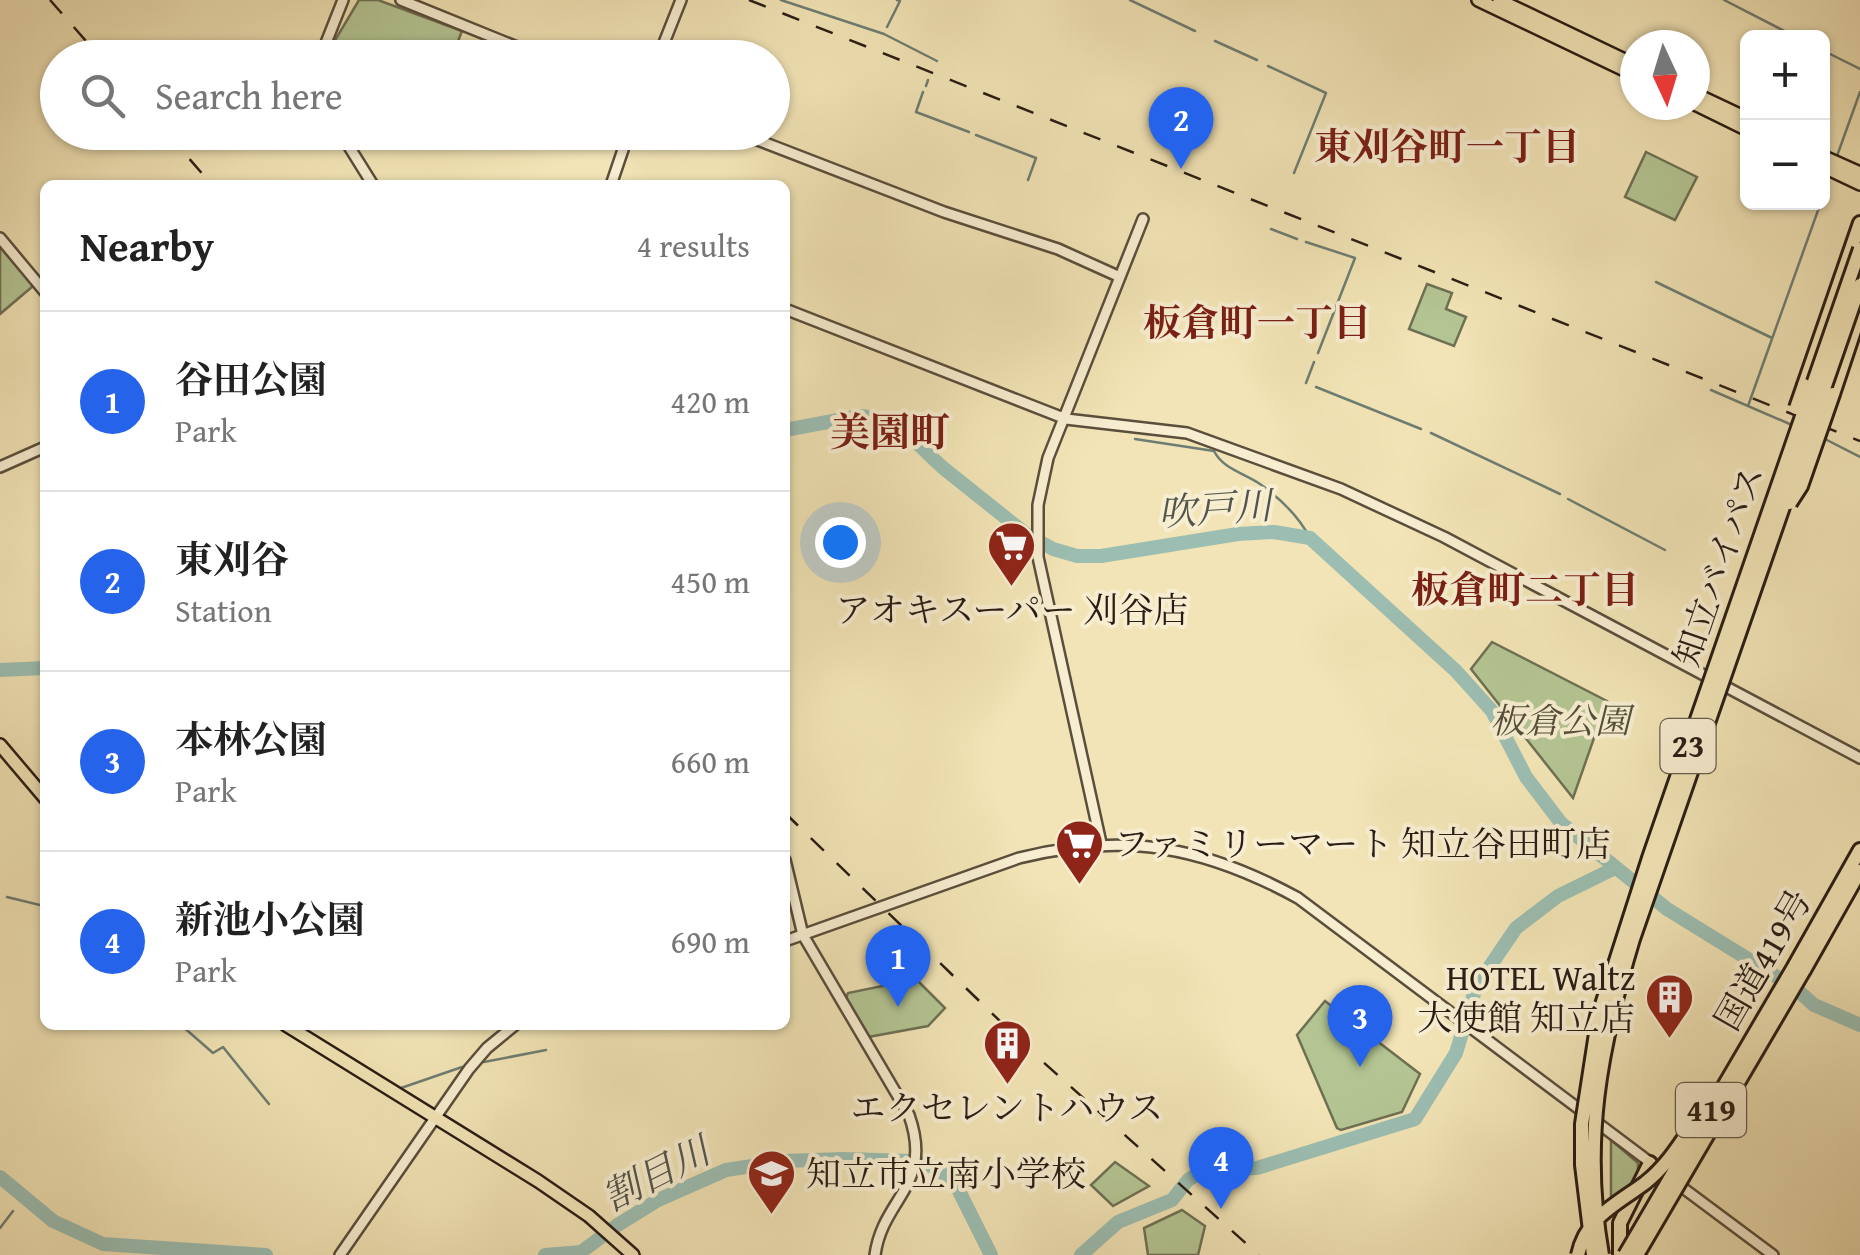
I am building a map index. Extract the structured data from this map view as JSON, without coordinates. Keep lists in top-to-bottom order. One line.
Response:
{"streets":{"highway":["知立バイパス","23","国道419号","419"]},"districts":["東刈谷町一丁目","板倉町一丁目","美園町","板倉町二丁目"],"water":["吹戸川","割目川"],"parks":["板倉公園"],"places":{"supermarket":["アオキスーパー 刈谷店","ファミリーマート 知立谷田町店"],"building":["HOTEL Waltz 大使館 知立店","エクセレントハウス"],"school or university":["知立市立南小学校"]},"north":"bottom","page":{"map_buttons":["+","−"],"search":"Search here","pins":["2","1","3","4"],"heading":["Nearby","4 results"],"list":[{"mark":"1","name":"谷田公園","note":"Park","value":"420 m"},{"mark":"2","name":"東刈谷","note":"Station","value":"450 m"},{"mark":"3","name":"本林公園","note":"Park","value":"660 m"},{"mark":"4","name":"新池小公園","note":"Park","value":"690 m"}]}}
